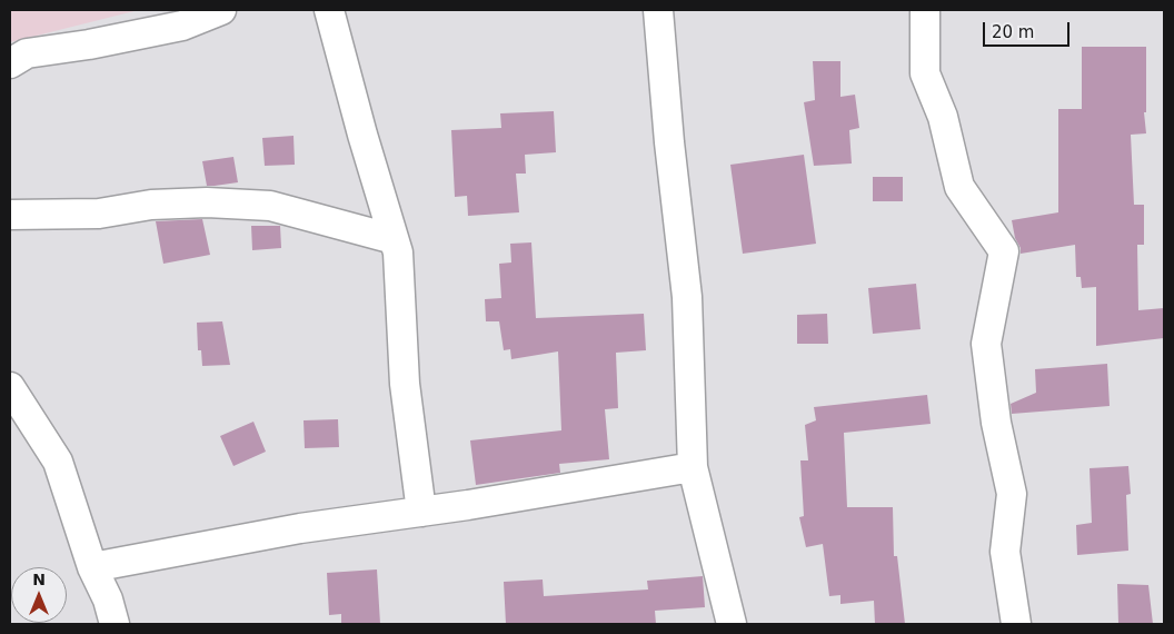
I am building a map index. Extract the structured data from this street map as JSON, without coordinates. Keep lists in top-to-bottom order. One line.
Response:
{"scale_bar":"20 m","north":"top"}
